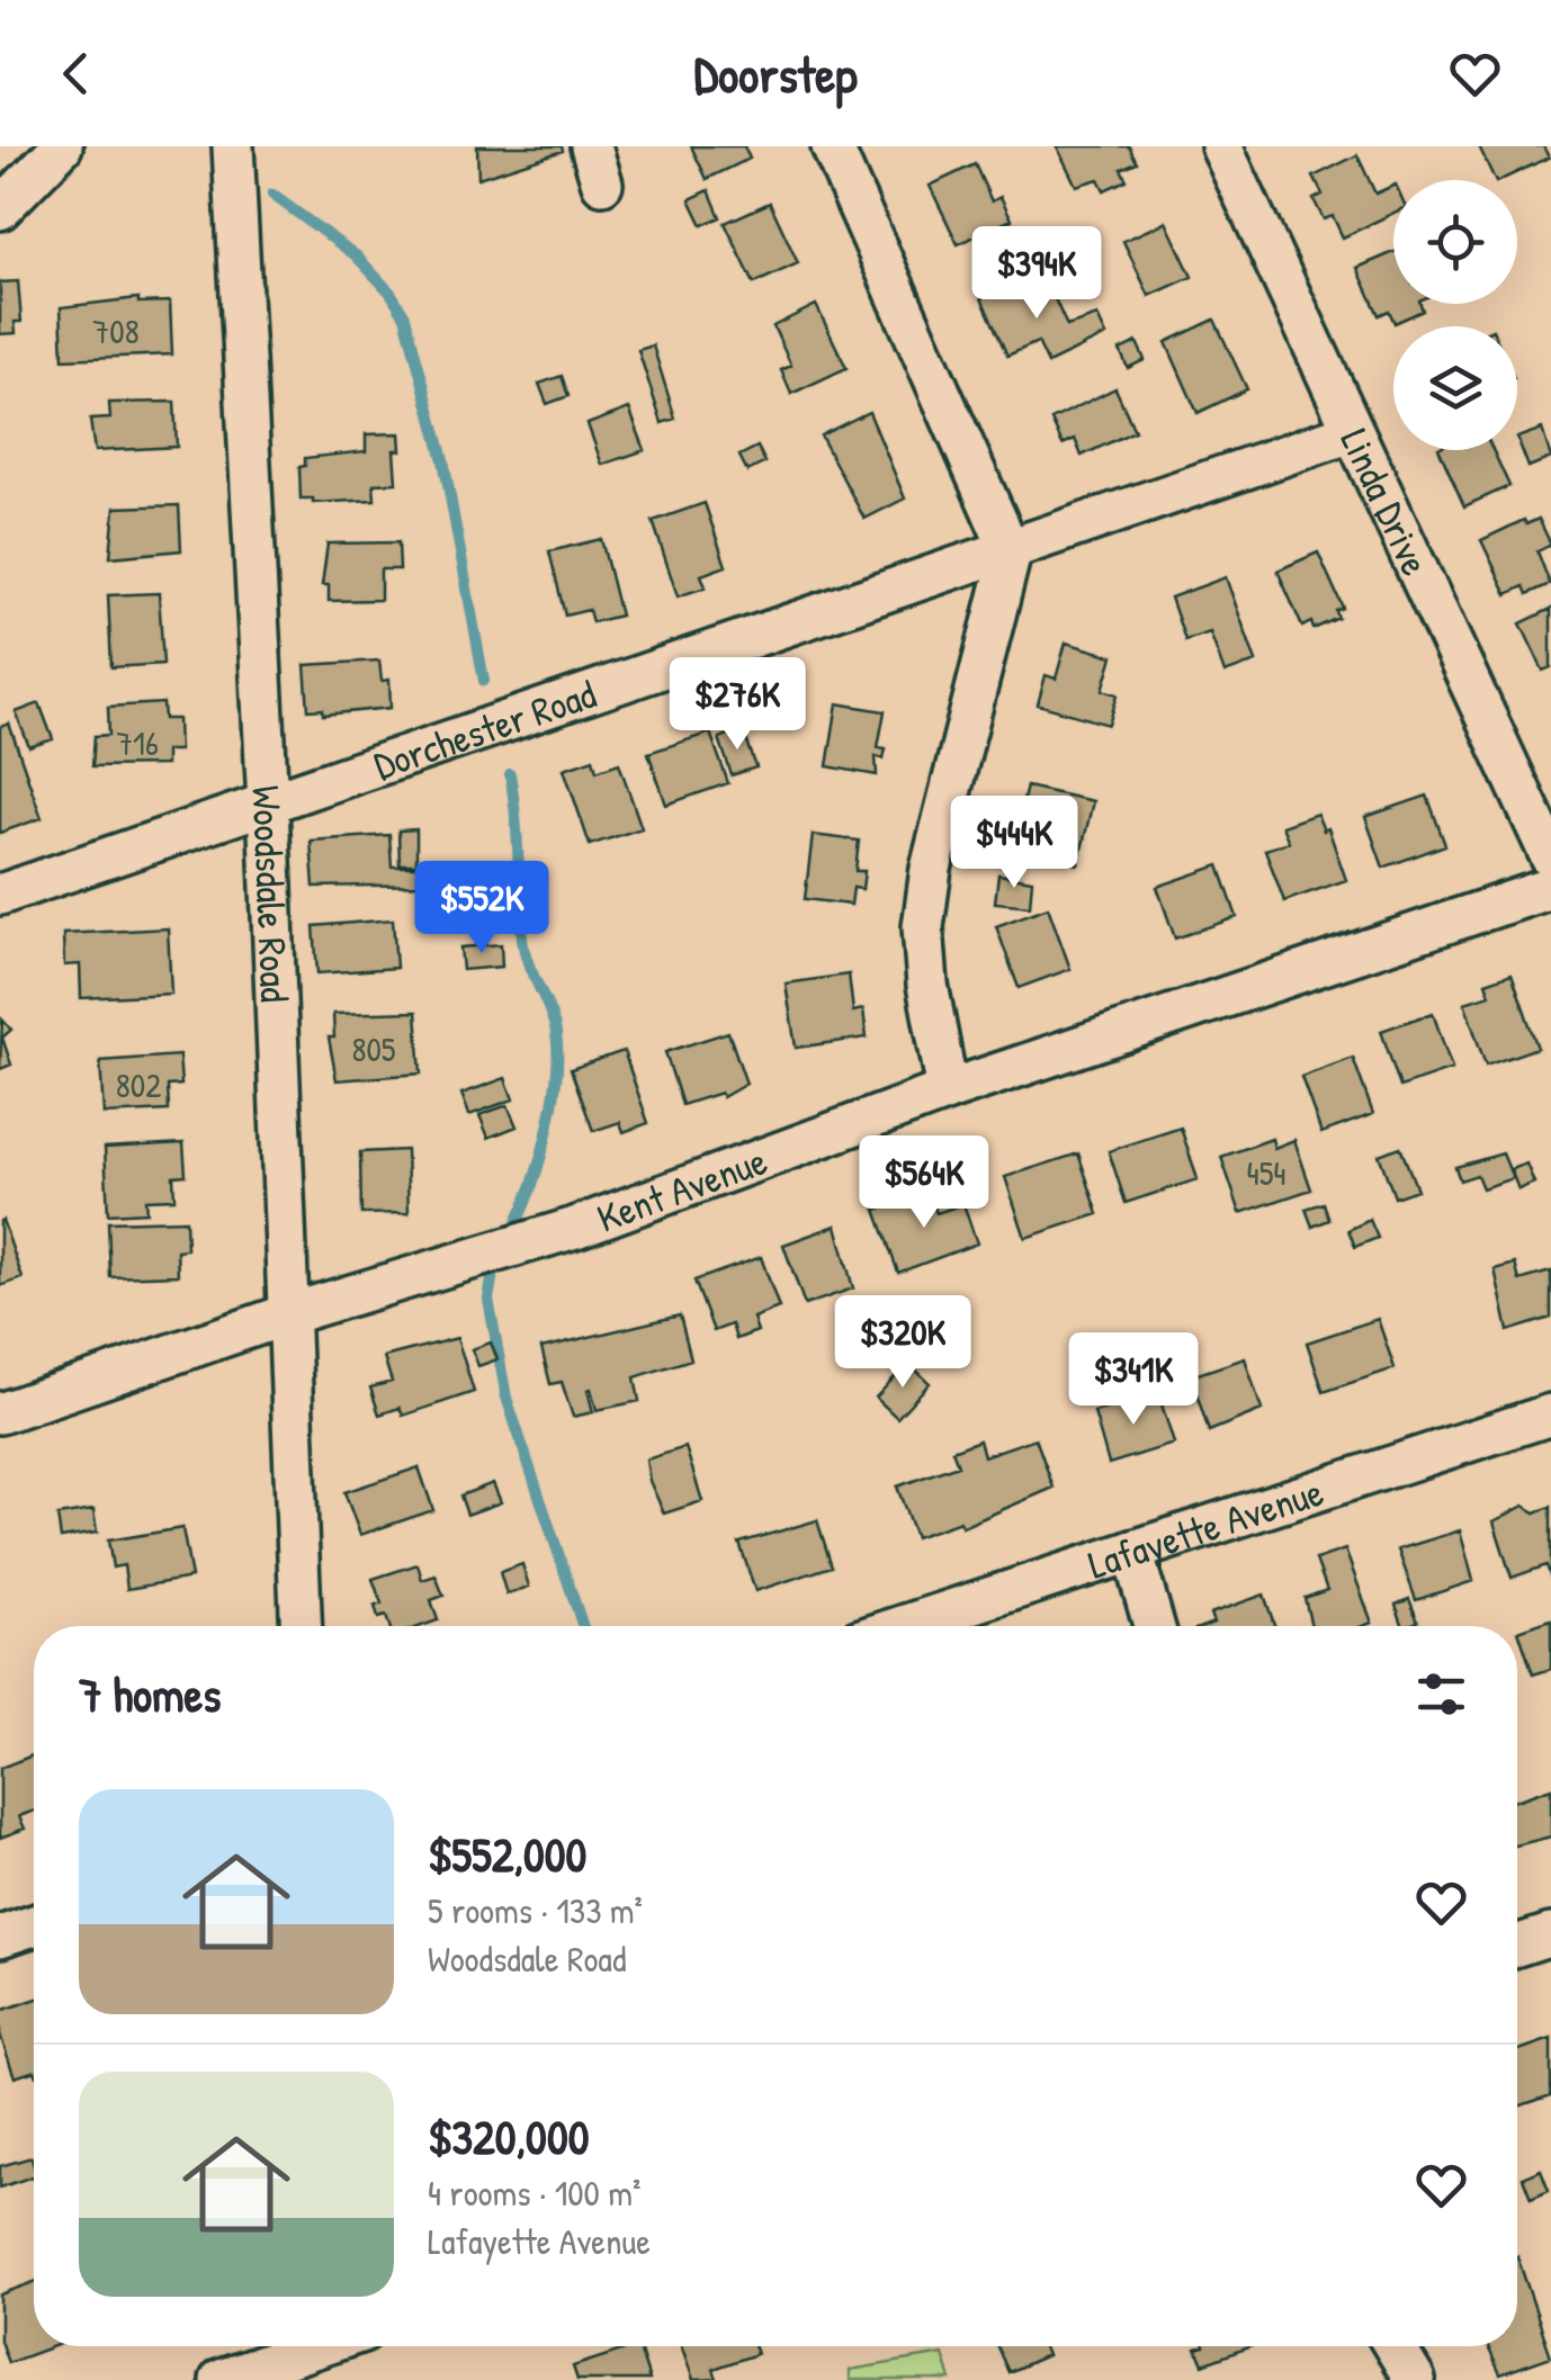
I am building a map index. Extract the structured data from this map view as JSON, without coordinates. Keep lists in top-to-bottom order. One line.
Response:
{"streets":{"street":["Linda Drive","Dorchester Road","Woodsdale Road","Kent Avenue","Lafayette Avenue"]},"crossings":[["Linda Drive","Dorchester Road"],["Dorchester Road","Woodsdale Road"],["Woodsdale Road","Kent Avenue"]],"house_numbers":["708","716","805","802","454"],"page":{"header":"Doorstep","price":["$394K","$276K","$444K","$552K","$564K","$320K","$341K"],"heading":"7 homes","list":[{"name":"$552,000","note":"5 rooms · 133 m² · Woodsdale Road"},{"name":"$320,000","note":"4 rooms · 100 m² · Lafayette Avenue"}]}}
